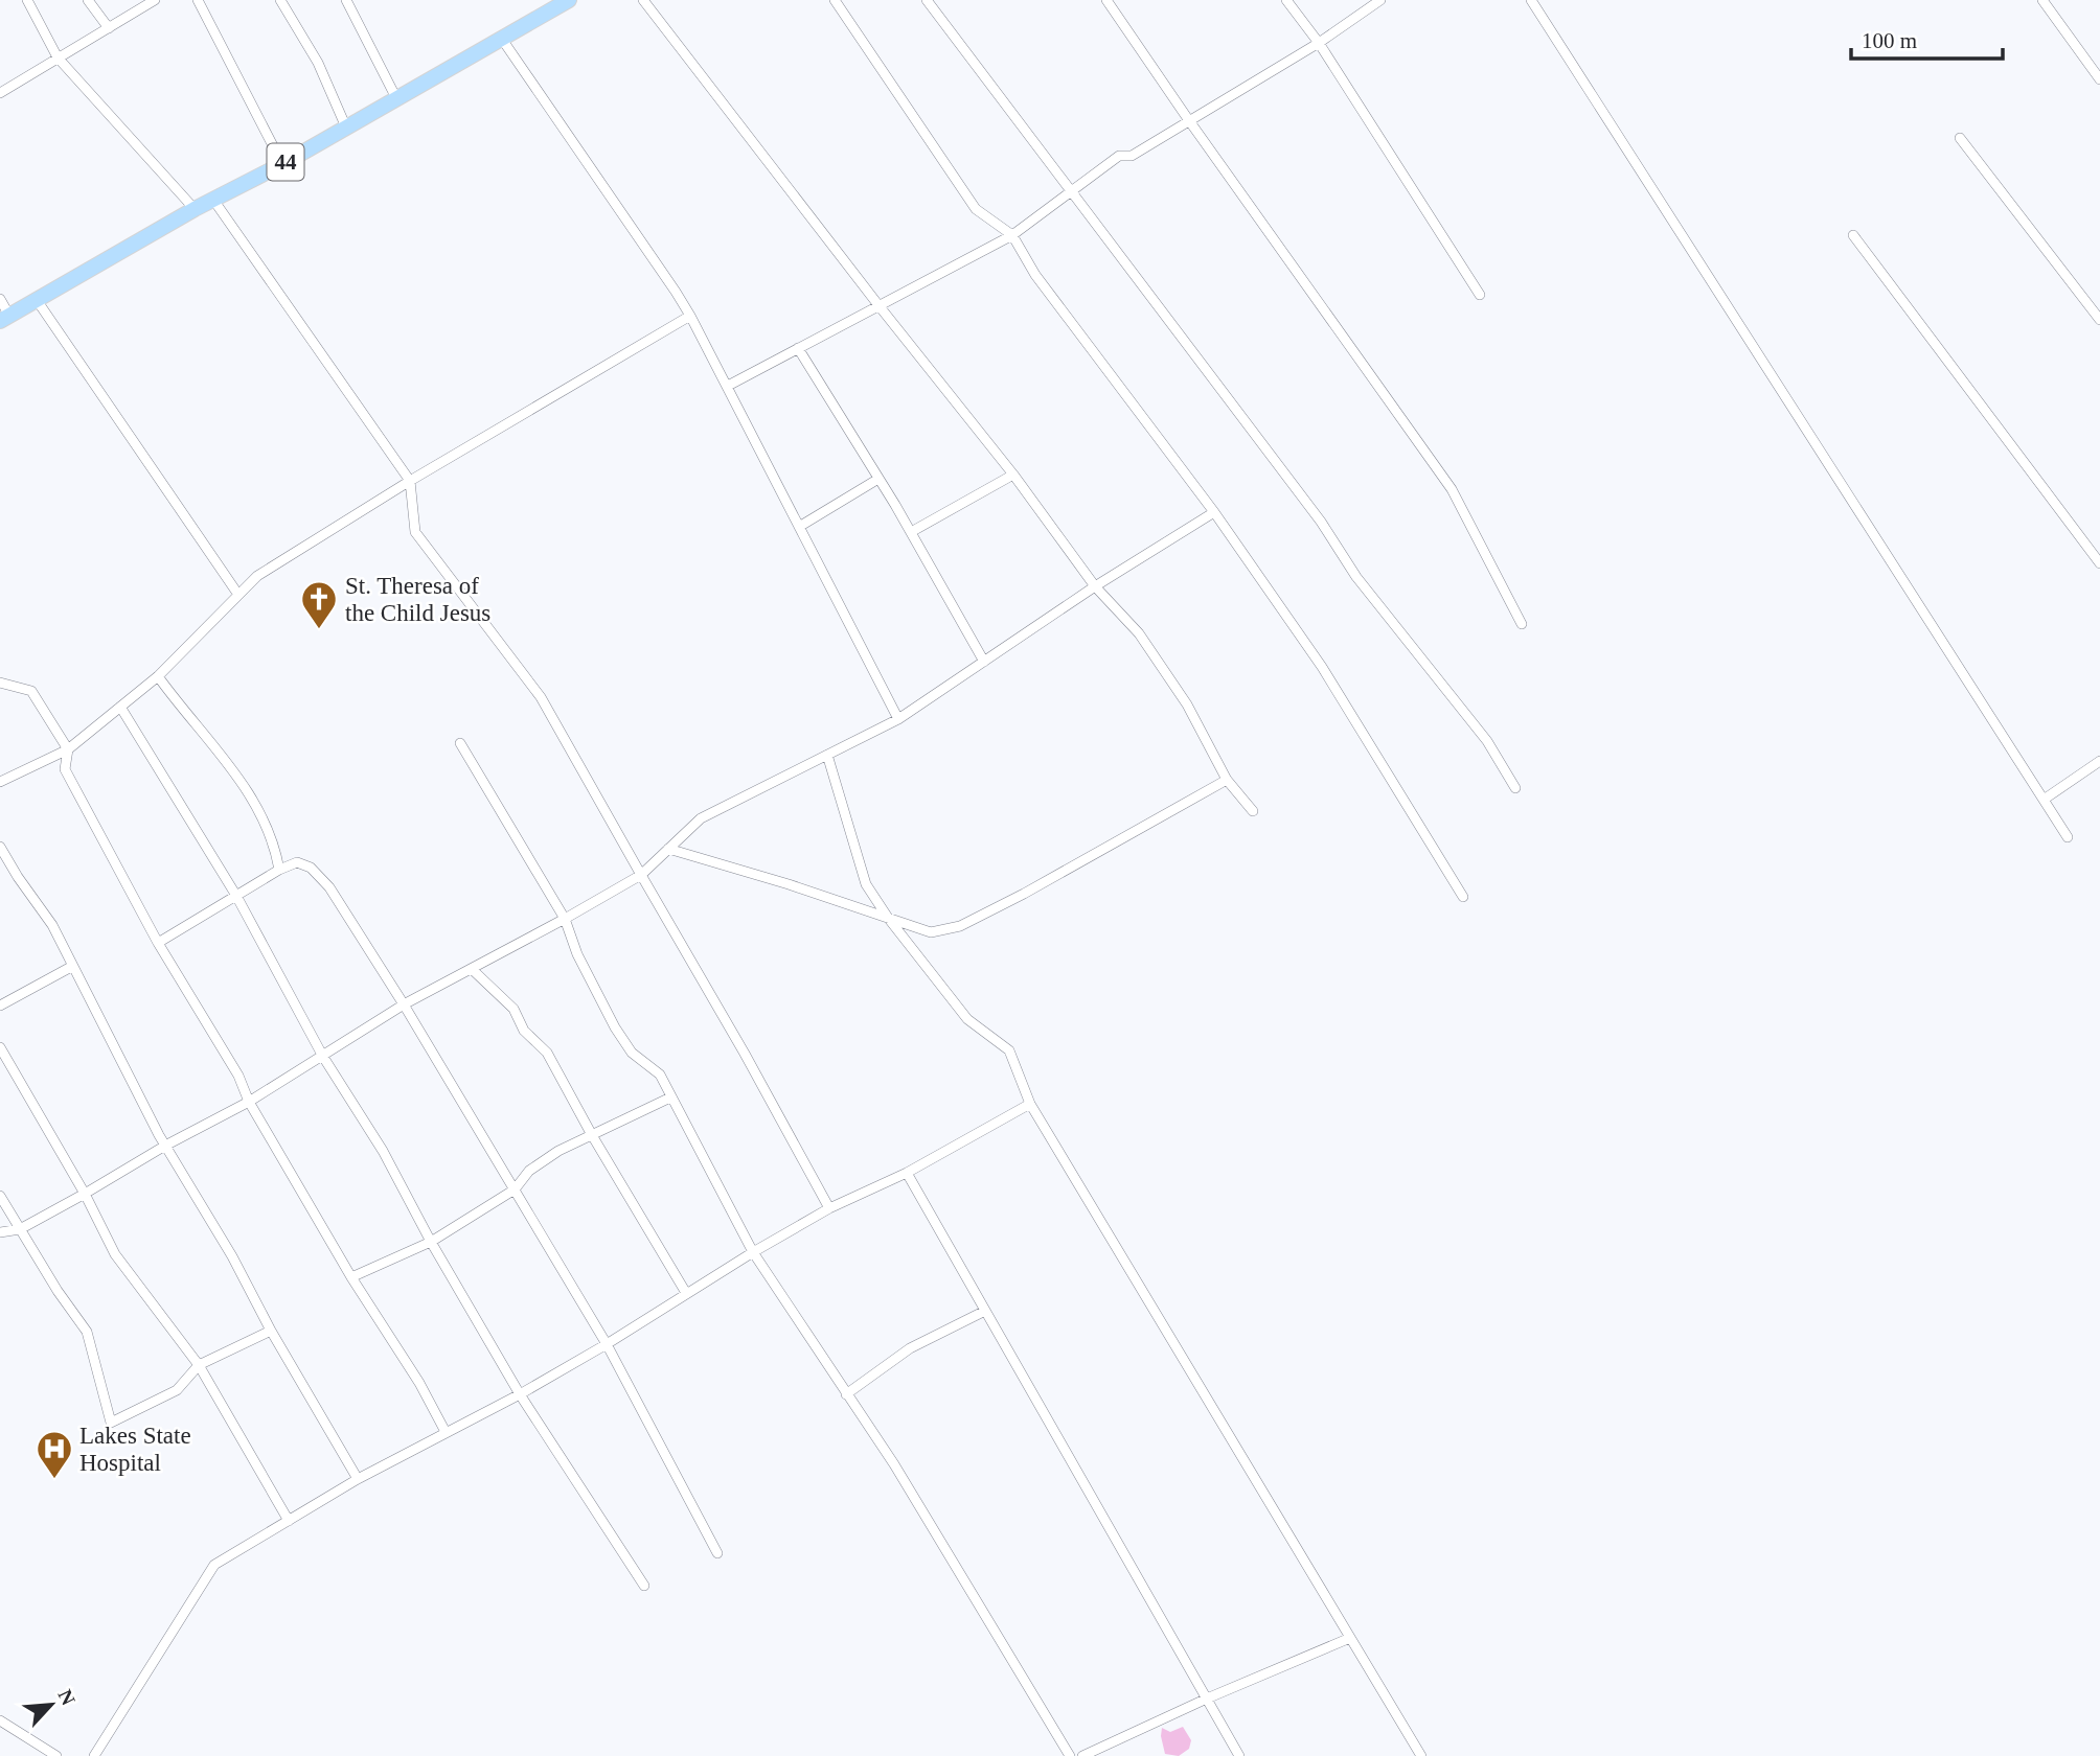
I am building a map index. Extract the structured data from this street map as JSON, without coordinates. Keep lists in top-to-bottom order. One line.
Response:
{"streets":{"main road":["44"]},"places":{"church":["St. Theresa of the Child Jesus"],"hospital":["Lakes State Hospital"]},"scale_bar":"100 m","north":"top right"}
